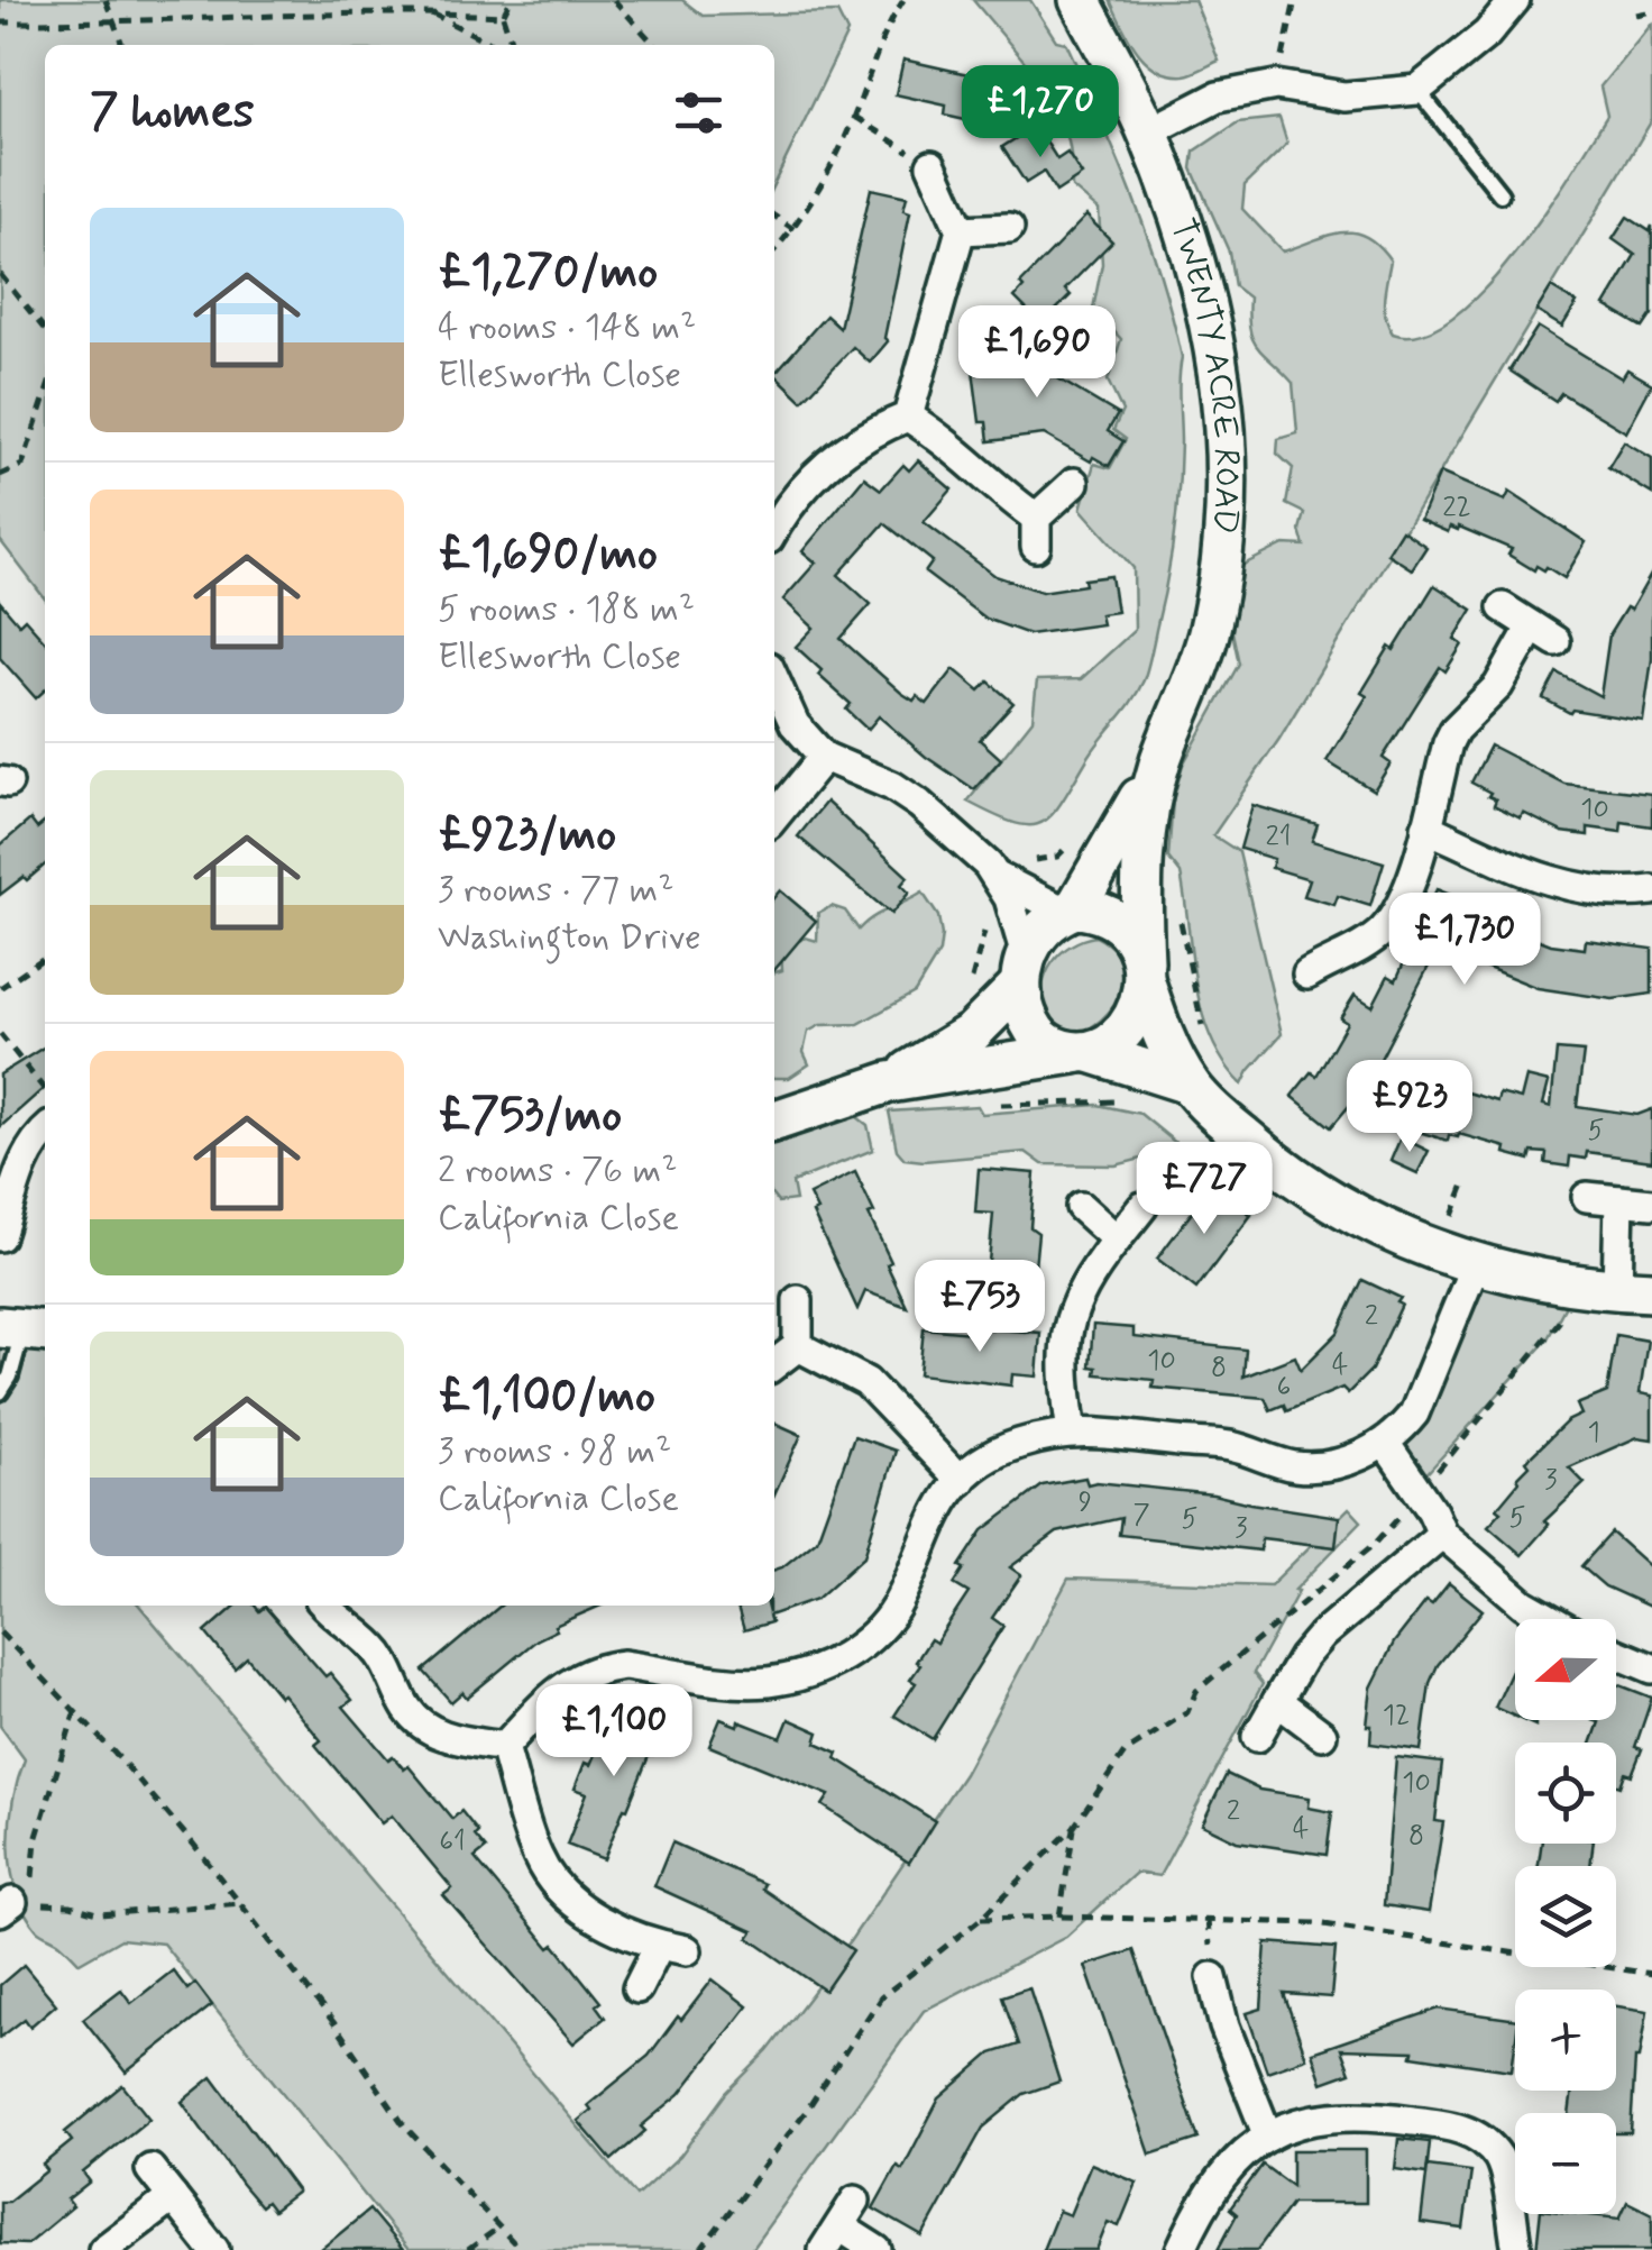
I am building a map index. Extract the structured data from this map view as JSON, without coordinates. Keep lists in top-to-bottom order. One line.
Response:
{"streets":{"street":["TWENTY ACRE ROAD"]},"house_numbers":["22","10","21","5","2","10","4","8","6","1","3","9","7","5","5","3","12","10","2","4","8","61"],"north":"left","page":{"heading":"7 homes","price":["£1,270","£1,690","£1,730","£923","£727","£753","£1,100"],"list":[{"name":"£1,270/mo","note":"4 rooms · 148 m² · Ellesworth Close"},{"name":"£1,690/mo","note":"5 rooms · 188 m² · Ellesworth Close"},{"name":"£923/mo","note":"3 rooms · 77 m² · Washington Drive"},{"name":"£753/mo","note":"2 rooms · 76 m² · California Close"},{"name":"£1,100/mo","note":"3 rooms · 98 m² · California Close"}],"map_buttons":["+","−"]}}
